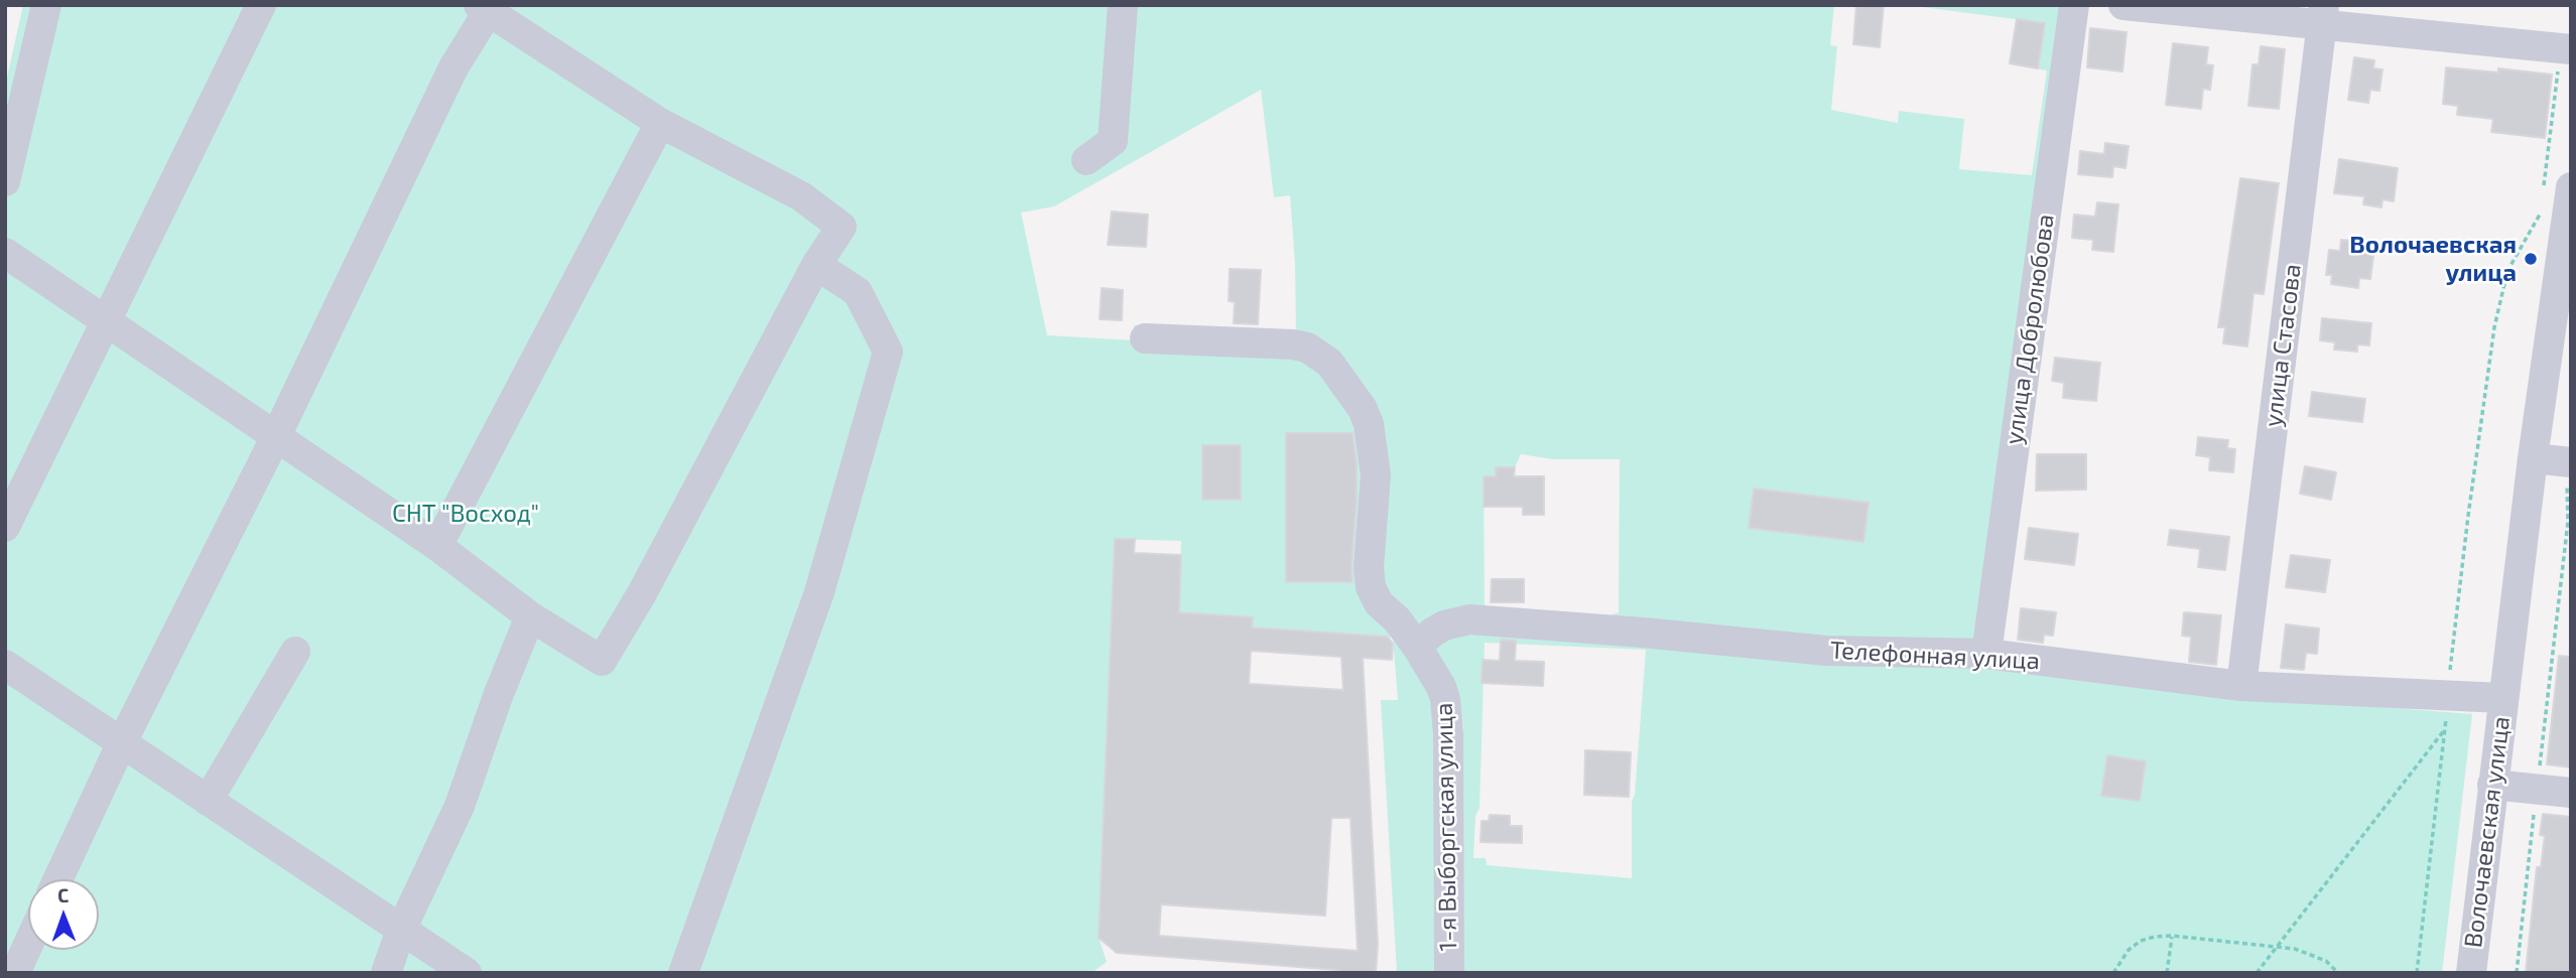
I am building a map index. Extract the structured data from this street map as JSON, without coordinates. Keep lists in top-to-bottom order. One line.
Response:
{"streets":{"street":["улица Добролюбова","улица Стасова","Телефонная улица","1-я Выборгская улица","Волочаевская улица"]},"crossings":[["улица Добролюбова","Телефонная улица"],["улица Стасова","Телефонная улица"],["Телефонная улица","1-я Выборгская улица"],["Телефонная улица","Волочаевская улица"]],"parks":["СНТ \"Восход\""],"places":["Волочаевская улица"],"north":"top"}
